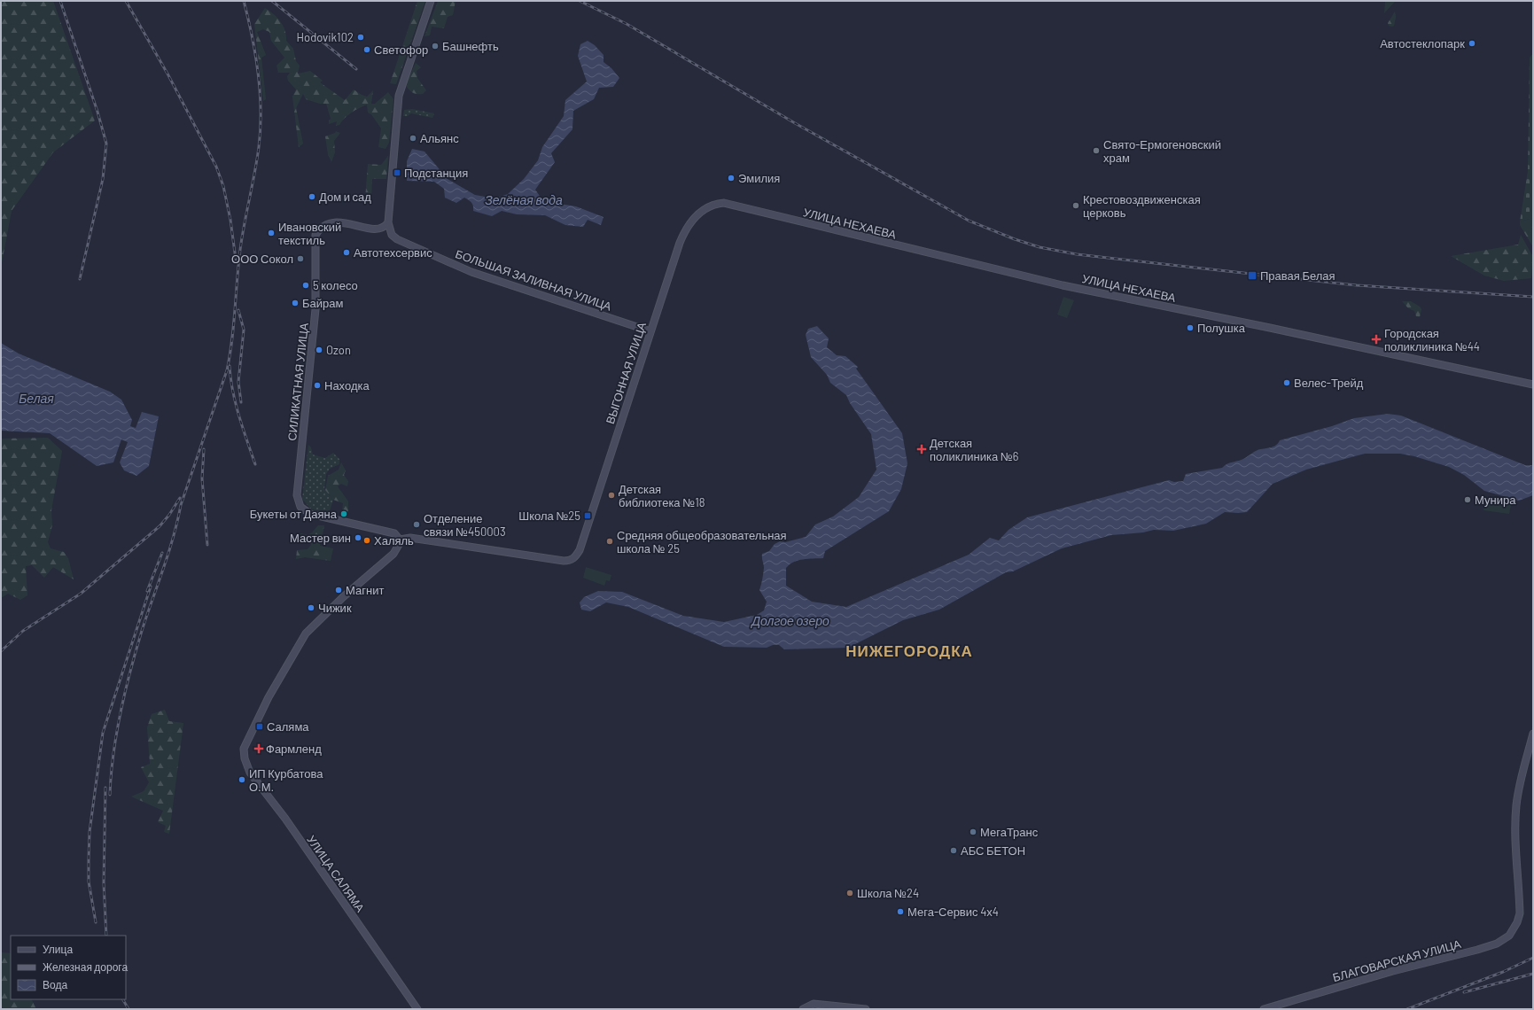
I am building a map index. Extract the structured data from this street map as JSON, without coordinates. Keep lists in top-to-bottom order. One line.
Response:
{"streets":{"street":["УЛИЦА НЕХАЕВА","БОЛЬШАЯ ЗАЛИВНАЯ УЛИЦА","ВЫГОННАЯ УЛИЦА","СИЛИКАТНАЯ УЛИЦА","УЛИЦА САЛЯМА","БЛАГОВАРСКАЯ УЛИЦА"]},"crossings":[["УЛИЦА НЕХАЕВА","ВЫГОННАЯ УЛИЦА"],["БОЛЬШАЯ ЗАЛИВНАЯ УЛИЦА","ВЫГОННАЯ УЛИЦА"],["БОЛЬШАЯ ЗАЛИВНАЯ УЛИЦА","СИЛИКАТНАЯ УЛИЦА"],["ВЫГОННАЯ УЛИЦА","СИЛИКАТНАЯ УЛИЦА"],["ВЫГОННАЯ УЛИЦА","УЛИЦА САЛЯМА"],["СИЛИКАТНАЯ УЛИЦА","УЛИЦА САЛЯМА"]],"districts":["НИЖЕГОРОДКА"],"water":["Зелёная вода","Белая","Долгое озеро"],"places":{"other":["Hodovik102","Автостеклопарк","Башнефть","Светофор","Альянс","Свято-Ермогеновский храм","Эмилия","Дом и сад","Крестовоздвиженская церковь","Ивановский текстиль","Автотехсервис","ООО Сокол","5 колесо","Байрам","Полушка","Ozon","Велес-Трейд","Находка","Детская библиотека №18","Мунира","Букеты от Даяна","Отделение связи №450003","Мастер вин","Халяль","Средняя общеобразовательная школа № 25","Магнит","Чижик","ИП Курбатова О.М.","МегаТранс","АБС БЕТОН","Школа №24","Мега-Сервис 4х4"],"transit":["Подстанция","Правая Белая","Школа №25","Саляма"],"health":["Городская поликлиника №44","Детская поликлиника №6","Фармленд"]},"legend":["Улица","Железная дорога","Вода"]}
